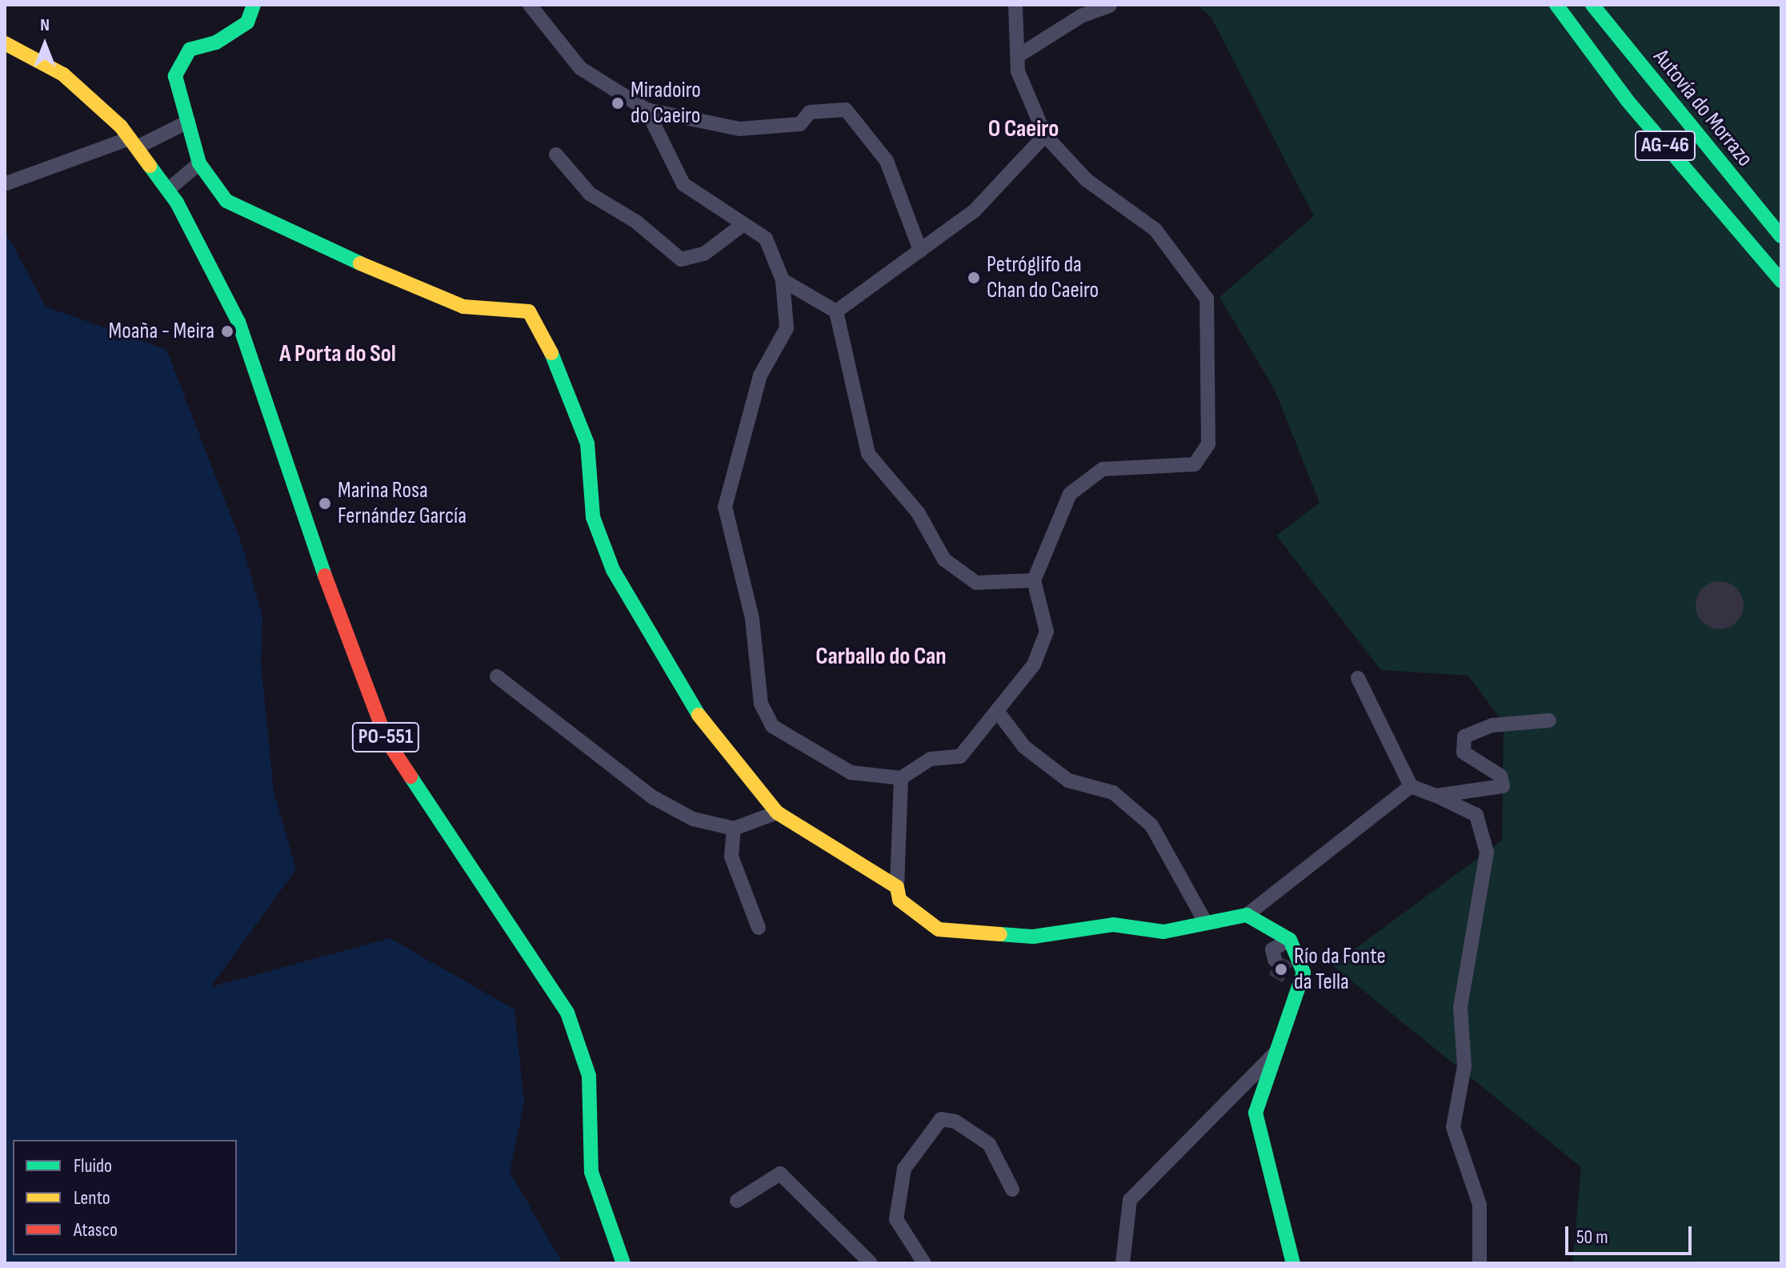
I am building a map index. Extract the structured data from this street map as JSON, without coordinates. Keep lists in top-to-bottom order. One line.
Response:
{"streets":{"main road":["Autovía do Morrazo","AG-46","PO-551"]},"districts":["O Caeiro","A Porta do Sol","Carballo do Can"],"places":["Miradoiro do Caeiro","Petróglifo da Chan do Caeiro","Moaña - Meira","Marina Rosa Fernández García","Río da Fonte da Tella"],"legend":["Fluido","Lento","Atasco"],"scale_bar":"50 m","north":"top"}
